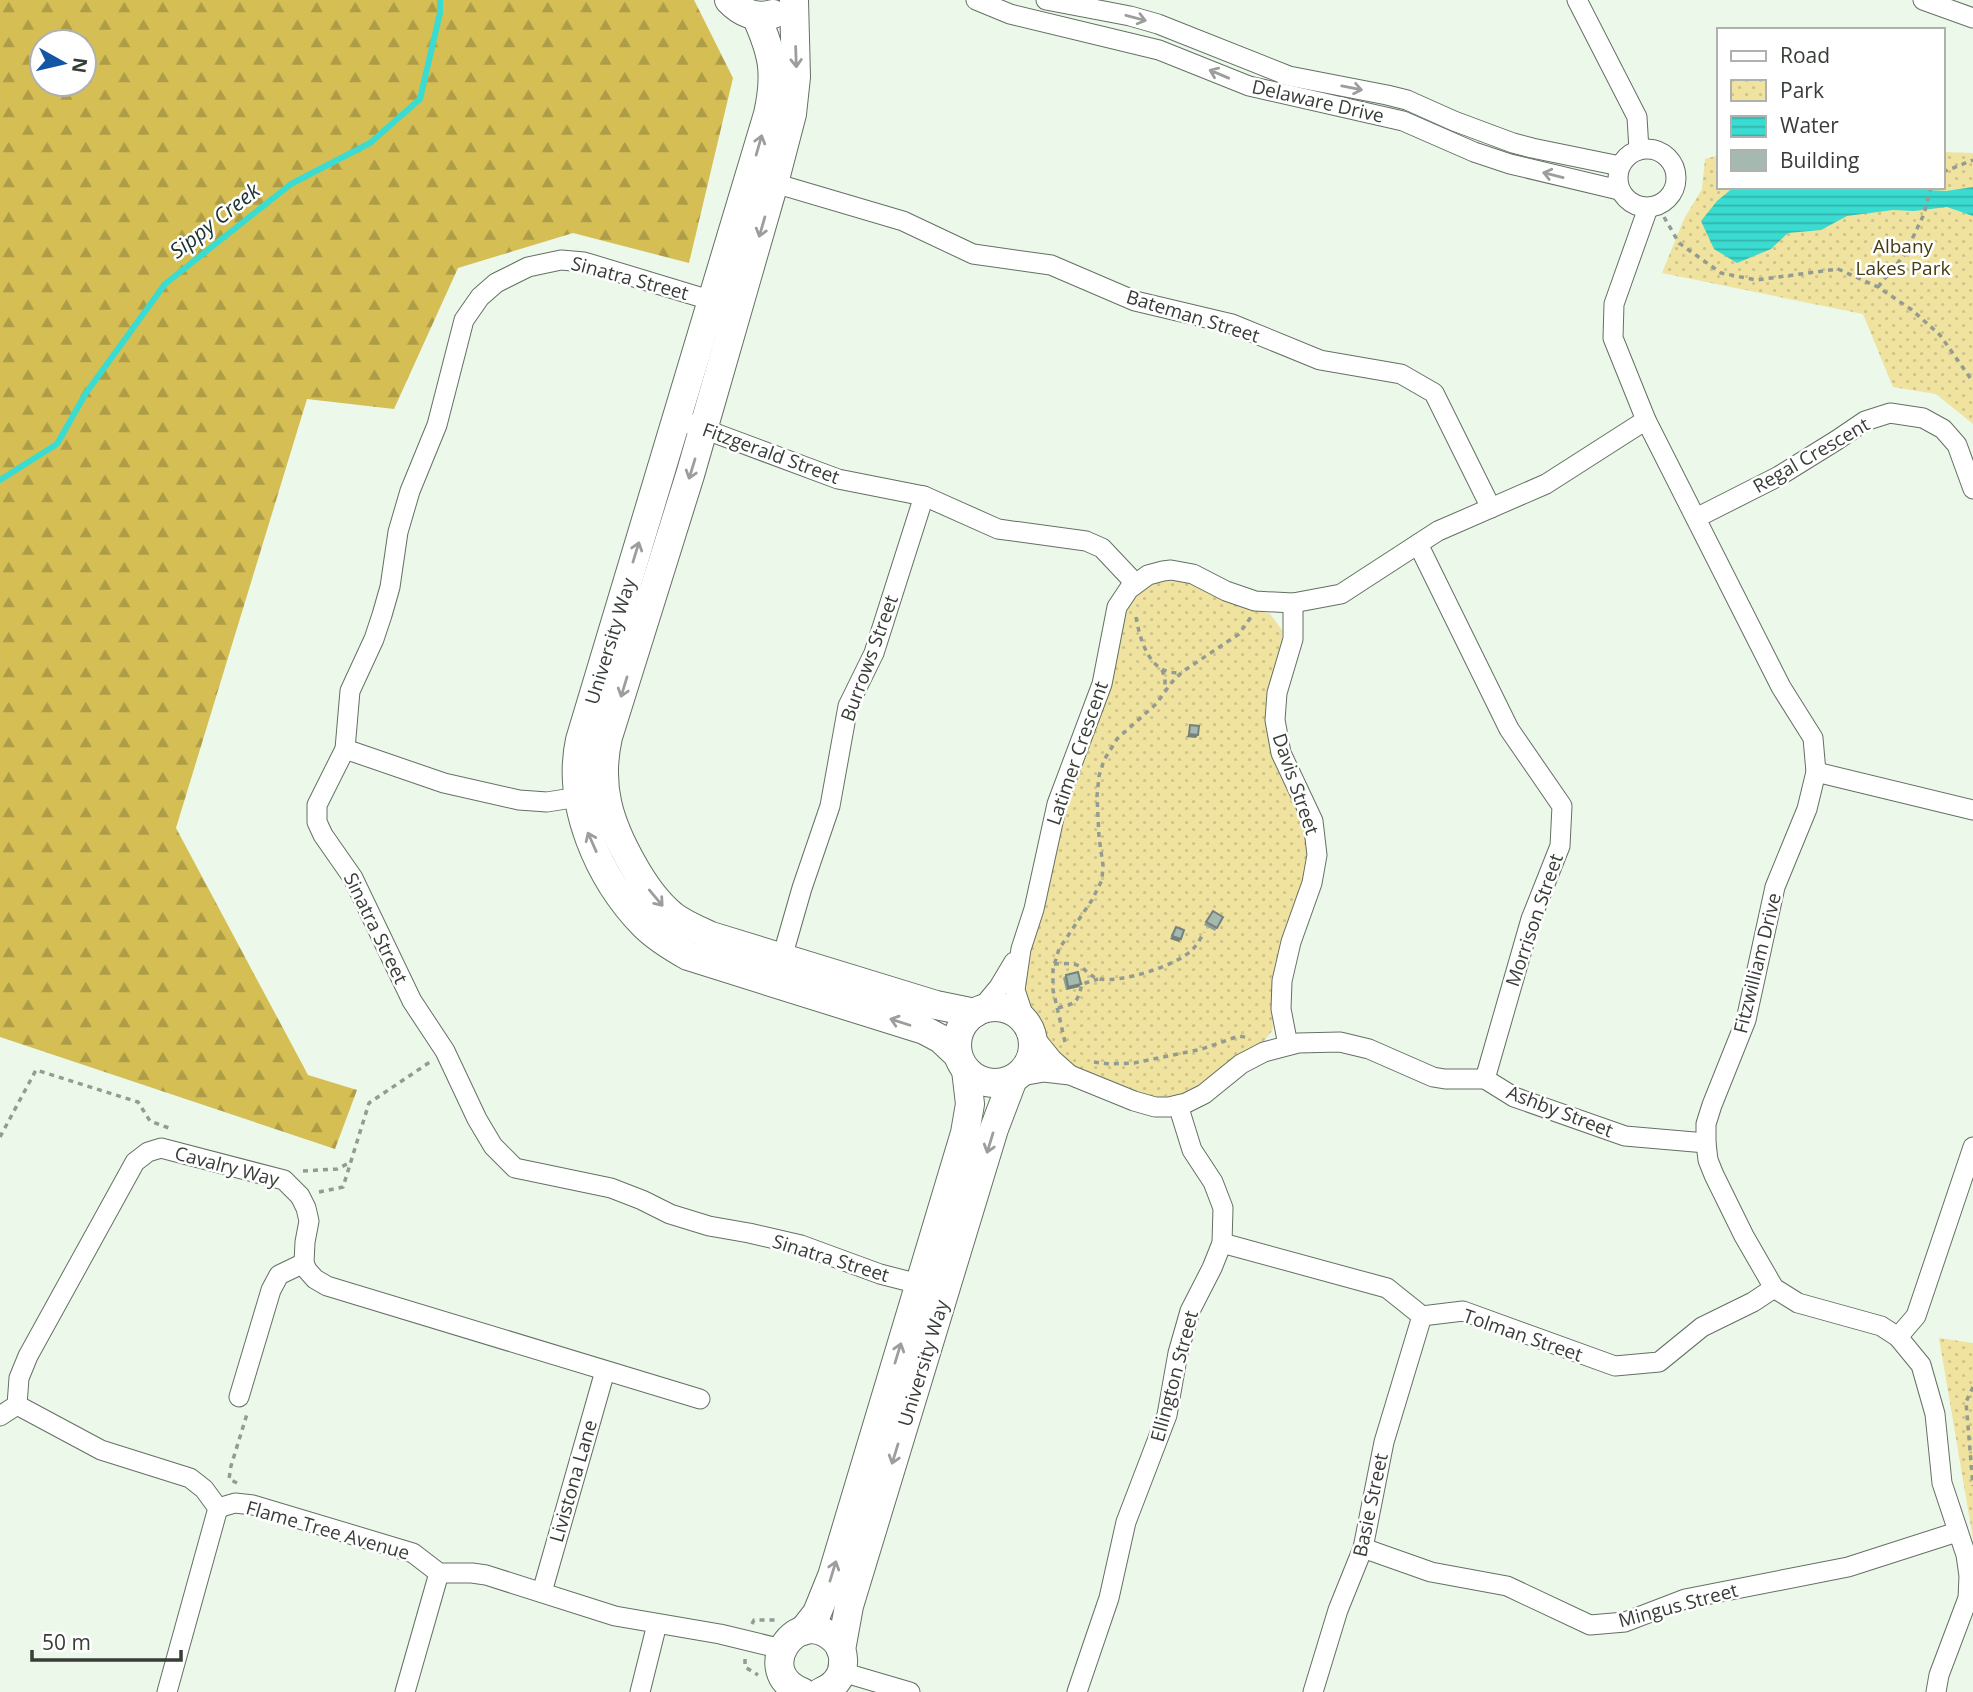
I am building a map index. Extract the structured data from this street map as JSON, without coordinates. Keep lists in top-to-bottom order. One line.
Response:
{"streets":{"street":["Delaware Drive","Sinatra Street","Bateman Street","Fitzgerald Street","Regal Crescent","University Way","Burrows Street","Latimer Crescent","Davis Street","Morrison Street","Fitzwilliam Drive","Ashby Street","Cavalry Way","Tolman Street","Ellington Street","Livistona Lane","Basie Street","Flame Tree Avenue","Mingus Street"]},"crossings":[["Delaware Drive","Fitzwilliam Drive"],["Sinatra Street","University Way"],["Bateman Street","University Way"],["Bateman Street","Latimer Crescent"],["Fitzgerald Street","University Way"],["Fitzgerald Street","Burrows Street"],["Fitzgerald Street","Latimer Crescent"],["Regal Crescent","Fitzwilliam Drive"],["University Way","Burrows Street"],["University Way","Latimer Crescent"],["University Way","Ashby Street"],["Latimer Crescent","Davis Street"],["Latimer Crescent","Morrison Street"],["Latimer Crescent","Fitzwilliam Drive"],["Latimer Crescent","Ashby Street"],["Davis Street","Ashby Street"],["Morrison Street","Ashby Street"],["Fitzwilliam Drive","Ashby Street"],["Fitzwilliam Drive","Tolman Street"],["Ashby Street","Ellington Street"],["Tolman Street","Basie Street"],["Basie Street","Mingus Street"]],"water":["Sippy Creek"],"parks":["Albany Lakes Park"],"legend":["Road","Park","Water","Building"],"scale_bar":"50 m","north":"right"}
